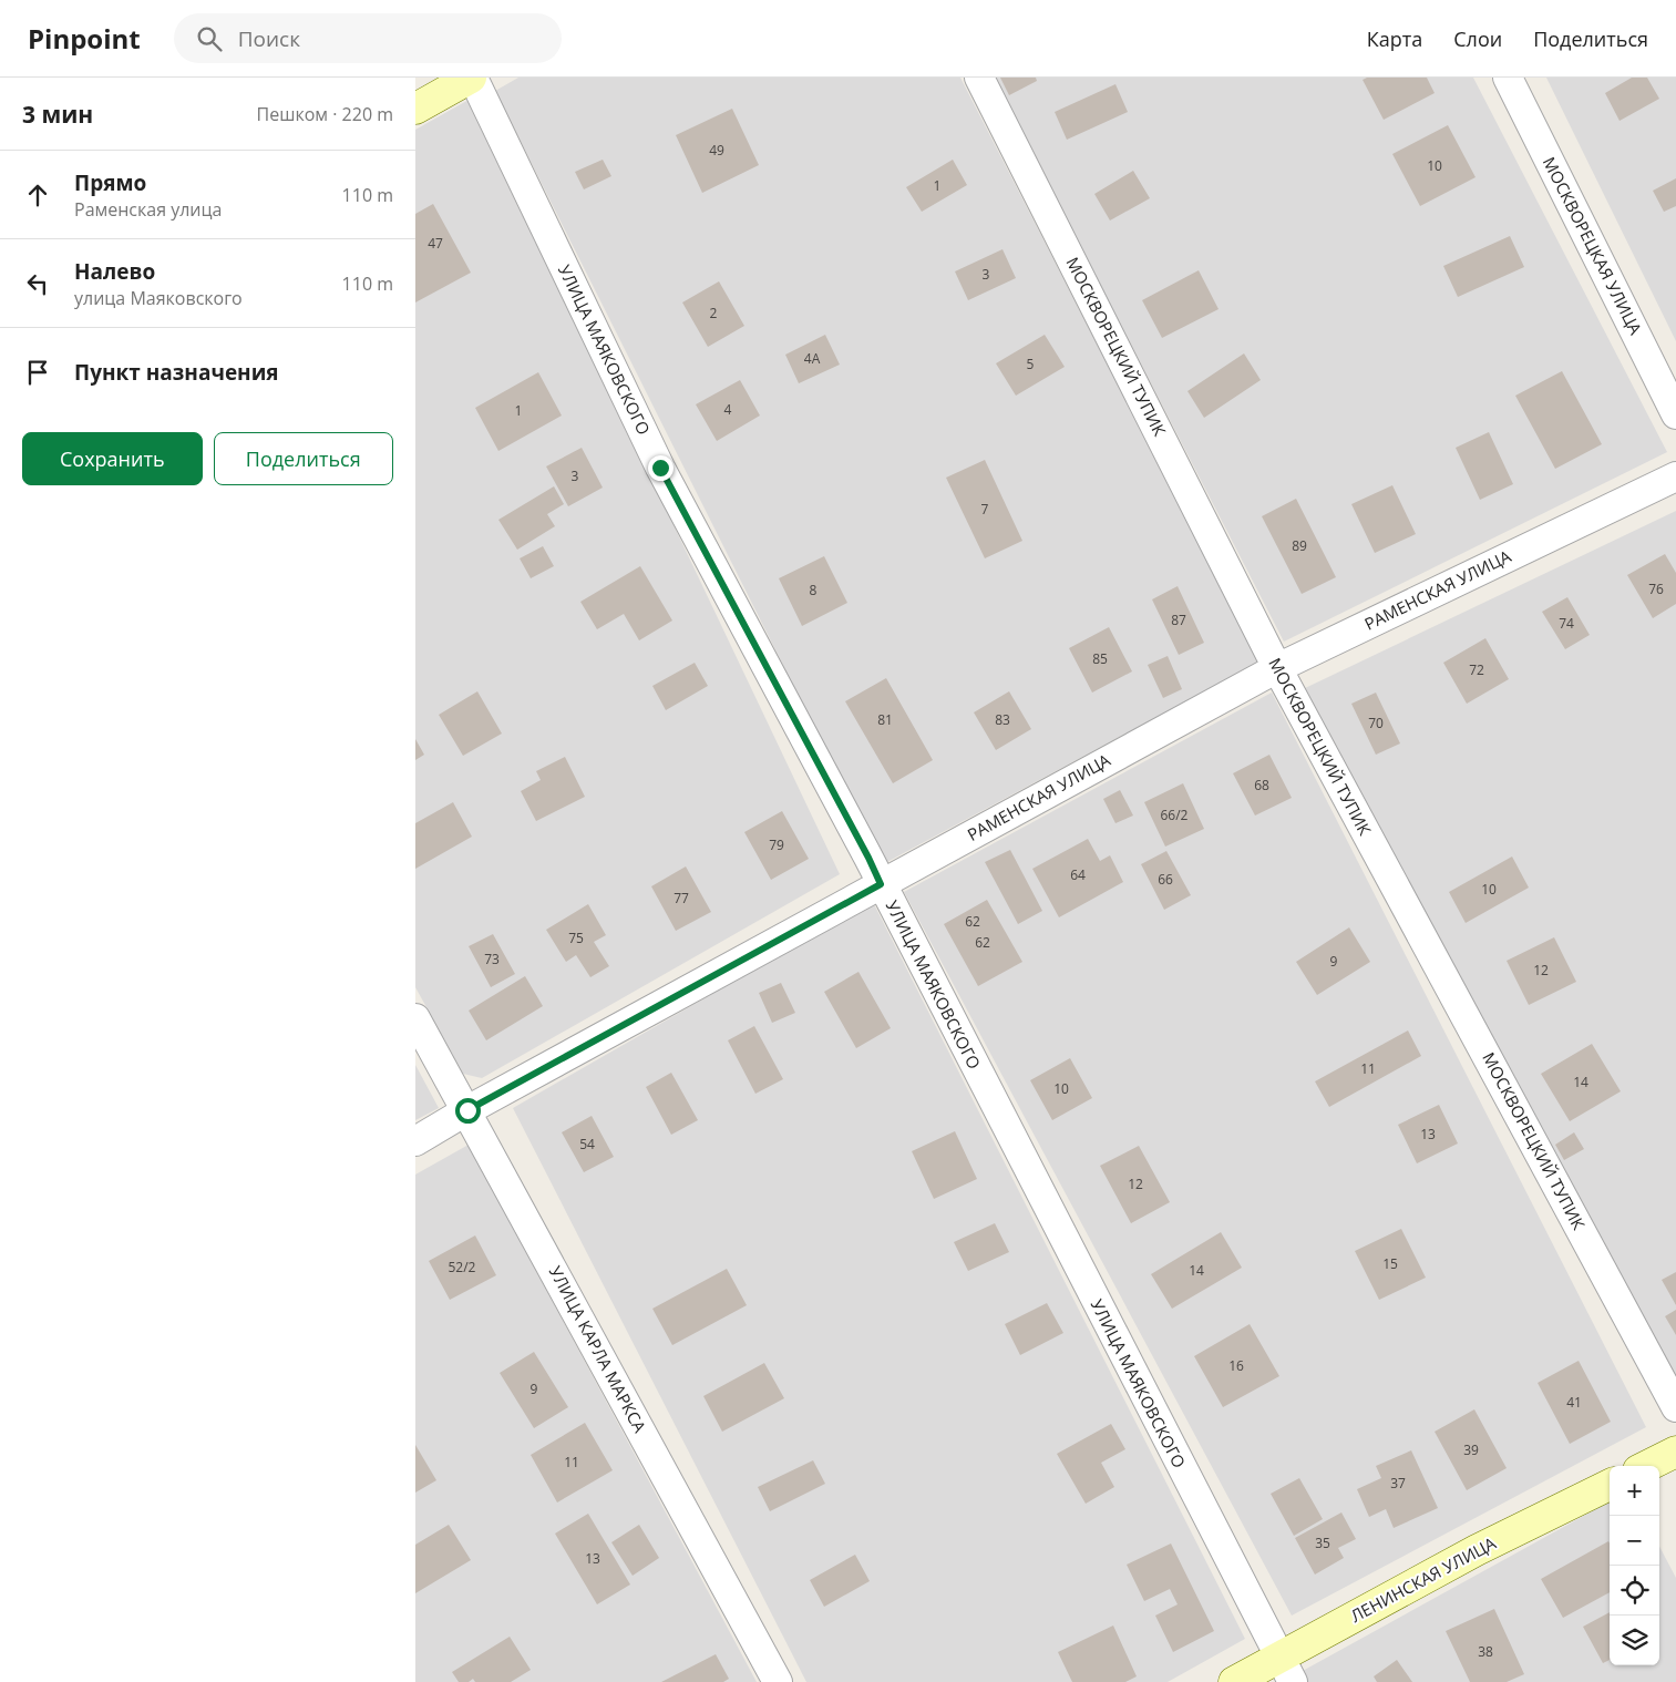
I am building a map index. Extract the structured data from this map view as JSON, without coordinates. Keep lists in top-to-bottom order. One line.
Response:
{"streets":{"street":["МОСКВОРЕЦКАЯ УЛИЦА","МОСКВОРЕЦКИЙ ТУПИК","УЛИЦА МАЯКОВСКОГО","РАМЕНСКАЯ УЛИЦА","УЛИЦА КАРЛА МАРКСА","ЛЕНИНСКАЯ УЛИЦА"]},"crossings":[["МОСКВОРЕЦКИЙ ТУПИК","РАМЕНСКАЯ УЛИЦА"],["УЛИЦА МАЯКОВСКОГО","РАМЕНСКАЯ УЛИЦА"],["УЛИЦА МАЯКОВСКОГО","ЛЕНИНСКАЯ УЛИЦА"],["РАМЕНСКАЯ УЛИЦА","УЛИЦА КАРЛА МАРКСА"]],"house_numbers":["49","10","1","47","3","2","4А","5","4","1","3","7","89","76","8","87","74","85","72","81","83","70","68","66/2","79","64","66","10","77","62","75","62","73","9","12","11","14","10","13","54","12","15","52/2","14","16","9","41","39","11","37","35","13","38"],"page":{"header":"Pinpoint","search":"Поиск","nav":["Карта","Слои","Поделиться"],"heading":["3 мин","Пешком · 220 m"],"list":[["Прямо","Раменская улица","110 m"],["Налево","улица Маяковского","110 m"],"Пункт назначения"],"buttons":["Сохранить","Поделиться"],"map_buttons":["+","−"]}}
